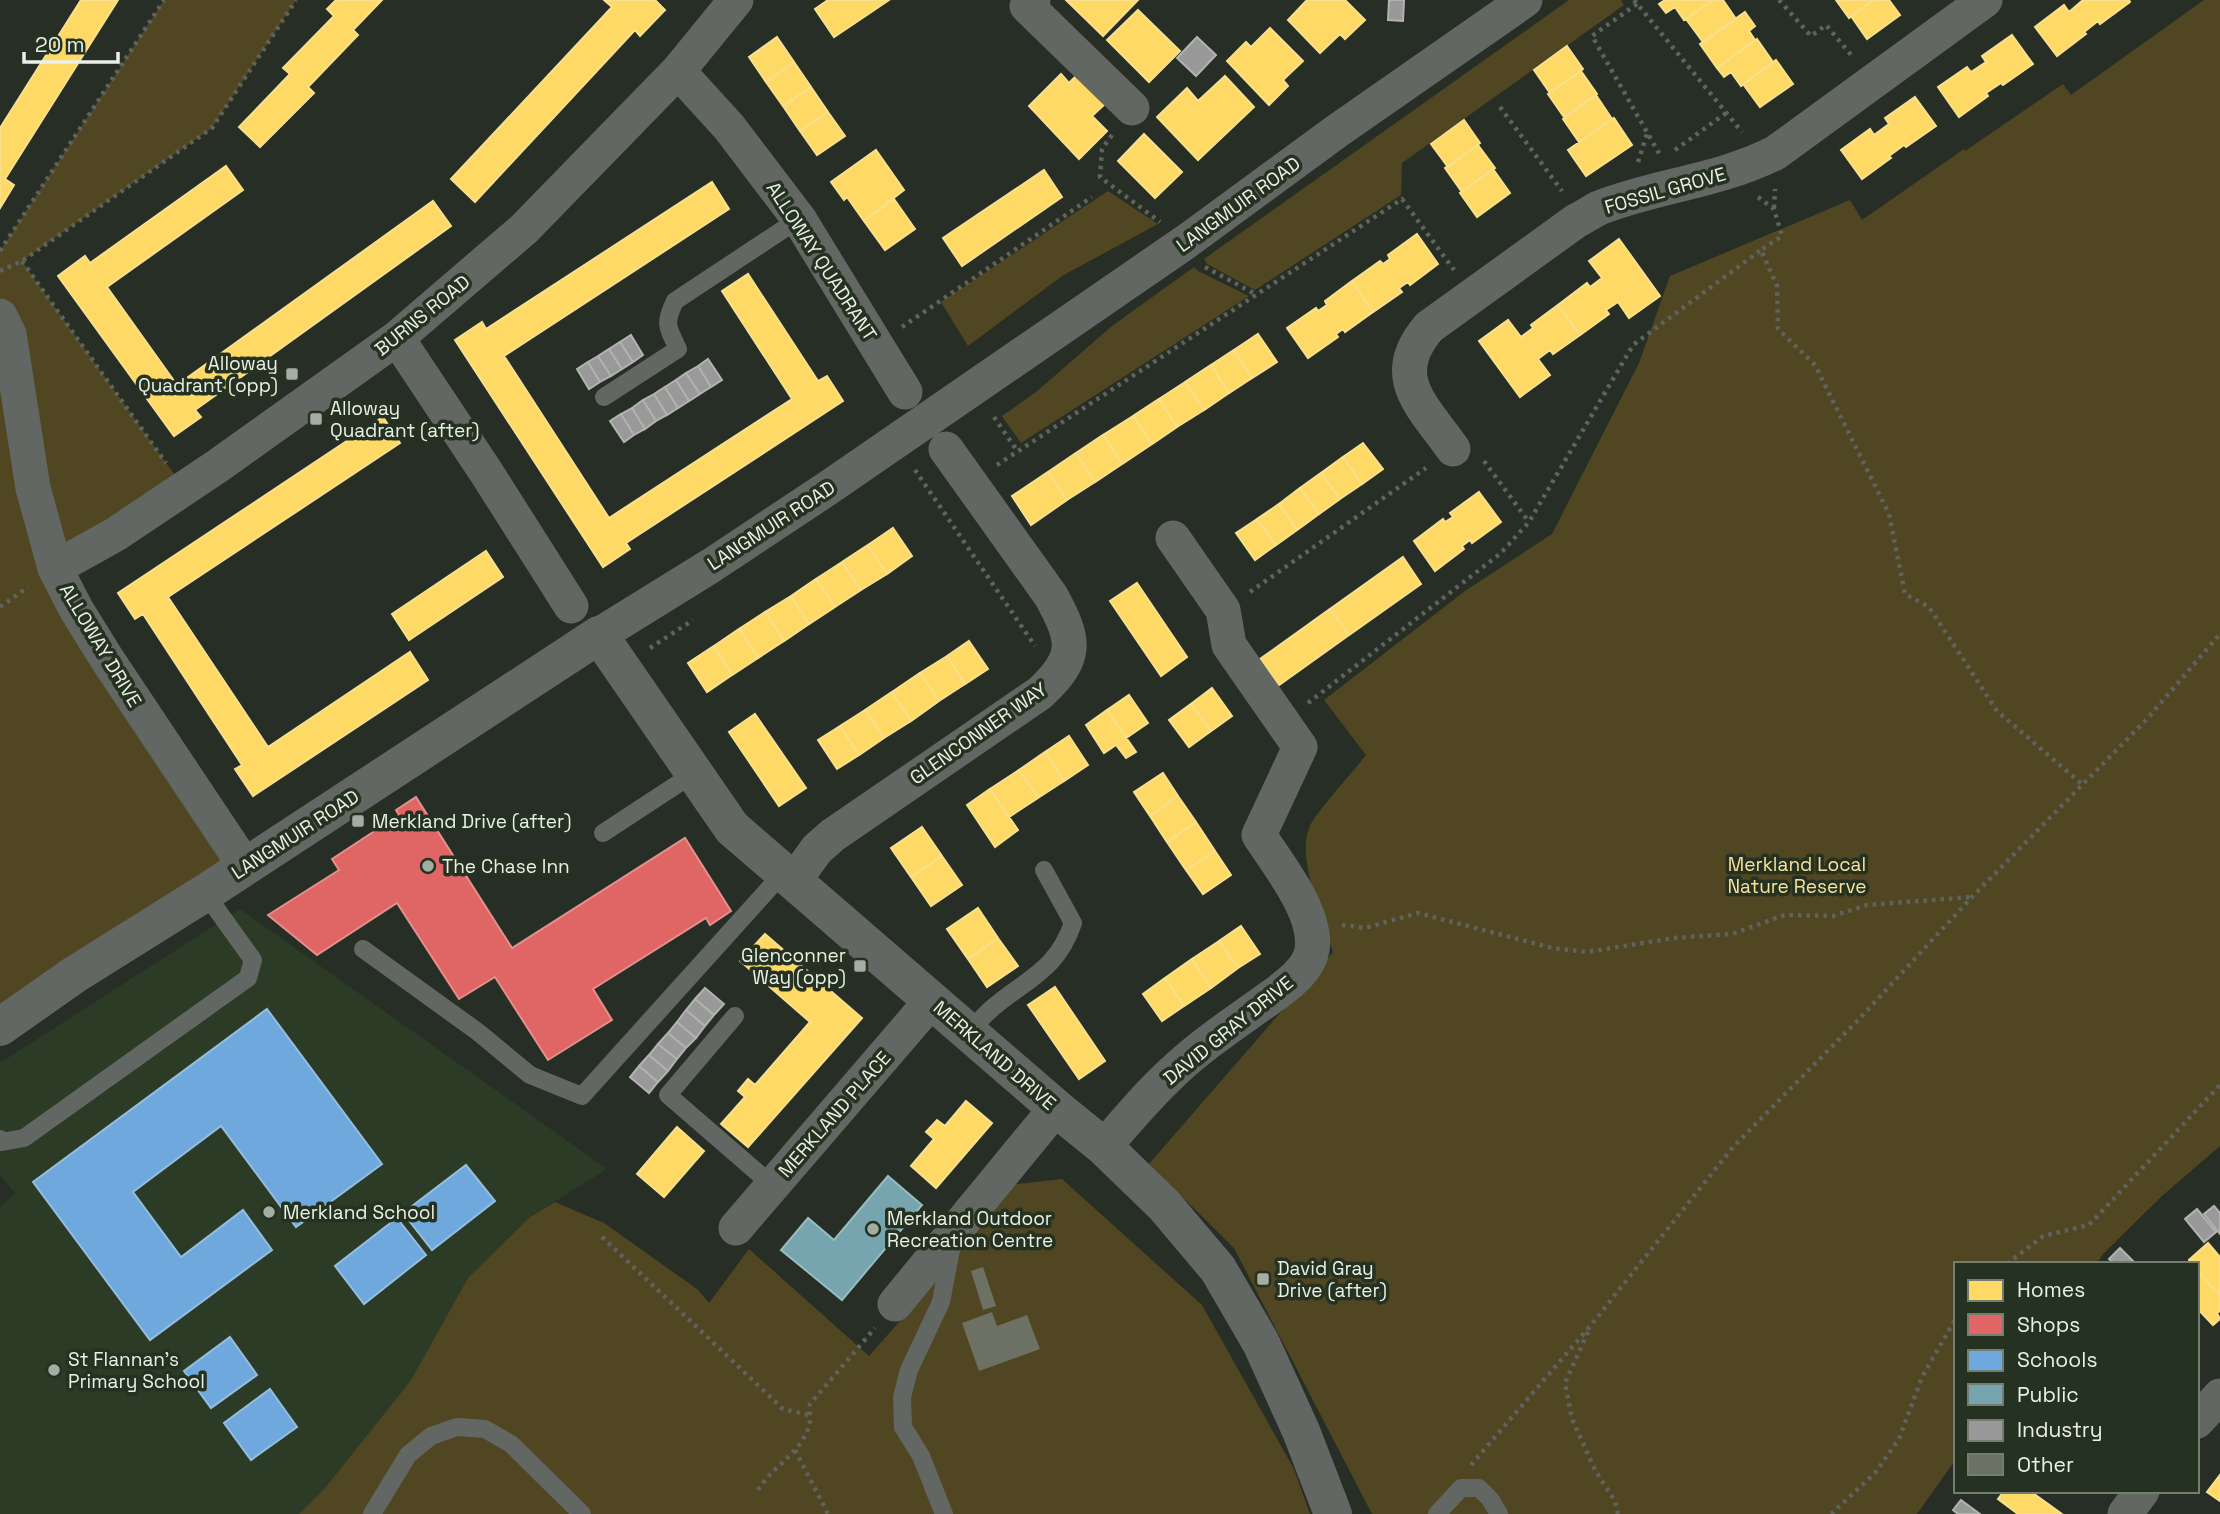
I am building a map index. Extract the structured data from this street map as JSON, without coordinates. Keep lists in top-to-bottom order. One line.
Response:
{"streets":{"street":["FOSSIL GROVE","LANGMUIR ROAD","ALLOWAY QUADRANT","BURNS ROAD","ALLOWAY DRIVE","GLENCONNER WAY","DAVID GRAY DRIVE","MERKLAND DRIVE","MERKLAND PLACE"]},"crossings":[["LANGMUIR ROAD","ALLOWAY DRIVE"],["LANGMUIR ROAD","MERKLAND DRIVE"],["ALLOWAY QUADRANT","BURNS ROAD"],["BURNS ROAD","ALLOWAY DRIVE"],["GLENCONNER WAY","MERKLAND DRIVE"],["DAVID GRAY DRIVE","MERKLAND DRIVE"],["MERKLAND DRIVE","MERKLAND PLACE"]],"parks":["Merkland Local Nature Reserve"],"places":{"transit":["Alloway Quadrant (opp)","Alloway Quadrant (after)","Merkland Drive (after)","Glenconner Way (opp)","David Gray Drive (after)"],"other":["The Chase Inn","Merkland School","Merkland Outdoor Recreation Centre","St Flannan's Primary School"]},"legend":["Homes","Shops","Schools","Public","Industry","Other"],"scale_bar":"20 m"}
